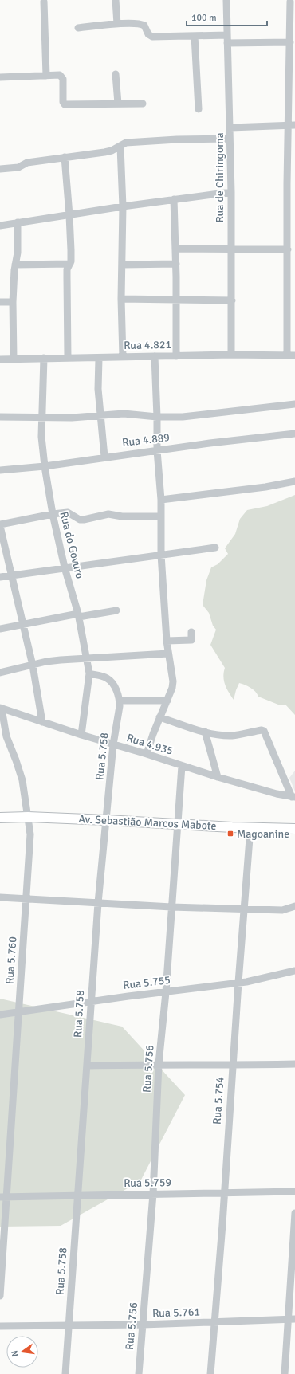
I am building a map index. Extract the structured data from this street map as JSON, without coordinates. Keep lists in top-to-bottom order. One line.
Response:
{"streets":{"main road":["Av. Sebastião Marcos Mabote"],"street":["Rua de Chiringoma","Rua 4.821","Rua 4.889","Rua do Govuro","Rua 4.935","Rua 5.758","Rua 5.760","Rua 5.755","Rua 5.756","Rua 5.754","Rua 5.759","Rua 5.761"]},"crossings":[["Rua de Chiringoma","Rua 4.821"],["Rua 4.821","Rua do Govuro"],["Rua 4.889","Rua do Govuro"],["Rua do Govuro","Rua 4.935"],["Rua do Govuro","Rua 5.758"],["Rua 4.935","Rua 5.758"],["Rua 4.935","Rua 5.760"],["Rua 4.935","Rua 5.756"],["Rua 5.758","Av. Sebastião Marcos Mabote"],["Rua 5.758","Rua 5.755"],["Rua 5.758","Rua 5.759"],["Rua 5.758","Rua 5.761"],["Av. Sebastião Marcos Mabote","Rua 5.760"],["Av. Sebastião Marcos Mabote","Rua 5.756"],["Av. Sebastião Marcos Mabote","Rua 5.754"],["Rua 5.760","Rua 5.755"],["Rua 5.760","Rua 5.759"],["Rua 5.755","Rua 5.756"],["Rua 5.755","Rua 5.754"],["Rua 5.756","Rua 5.759"],["Rua 5.756","Rua 5.761"],["Rua 5.754","Rua 5.759"],["Rua 5.754","Rua 5.761"]],"places":{"transit":["Magoanine"]},"scale_bar":"100 m","north":"left"}
